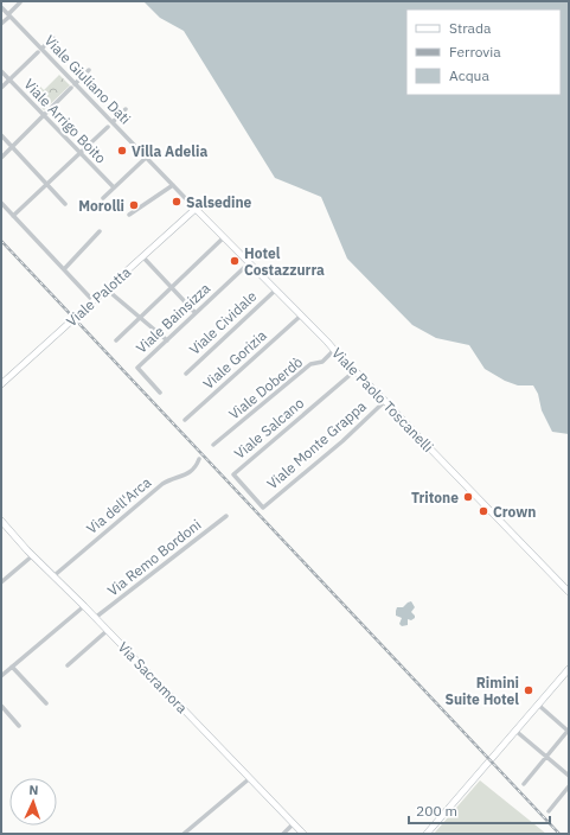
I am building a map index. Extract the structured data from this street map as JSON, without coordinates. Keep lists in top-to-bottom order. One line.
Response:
{"streets":{"street":["Viale Giuliano Dati","Viale Arrigo Boito","Viale Palotta","Viale Bainsizza","Viale Cividale","Viale Gorizia","Viale Doberdò","Viale Paolo Toscanelli","Viale Salcano","Viale Monte Grappa","Via dell'Arca","Via Remo Bordoni","Via Sacramora"]},"crossings":[["Viale Giuliano Dati","Viale Palotta"],["Viale Giuliano Dati","Viale Paolo Toscanelli"],["Viale Palotta","Viale Paolo Toscanelli"],["Viale Bainsizza","Viale Paolo Toscanelli"],["Viale Cividale","Viale Paolo Toscanelli"],["Viale Gorizia","Viale Paolo Toscanelli"],["Viale Doberdò","Viale Paolo Toscanelli"],["Viale Paolo Toscanelli","Viale Salcano"],["Viale Paolo Toscanelli","Viale Monte Grappa"],["Viale Salcano","Viale Monte Grappa"],["Via dell'Arca","Via Sacramora"],["Via Remo Bordoni","Via Sacramora"]],"places":["Villa Adelia","Salsedine","Morolli","Hotel Costazzurra","Tritone","Crown","Rimini Suite Hotel"],"legend":["Strada","Ferrovia","Acqua"],"scale_bar":"200 m","north":"top"}
